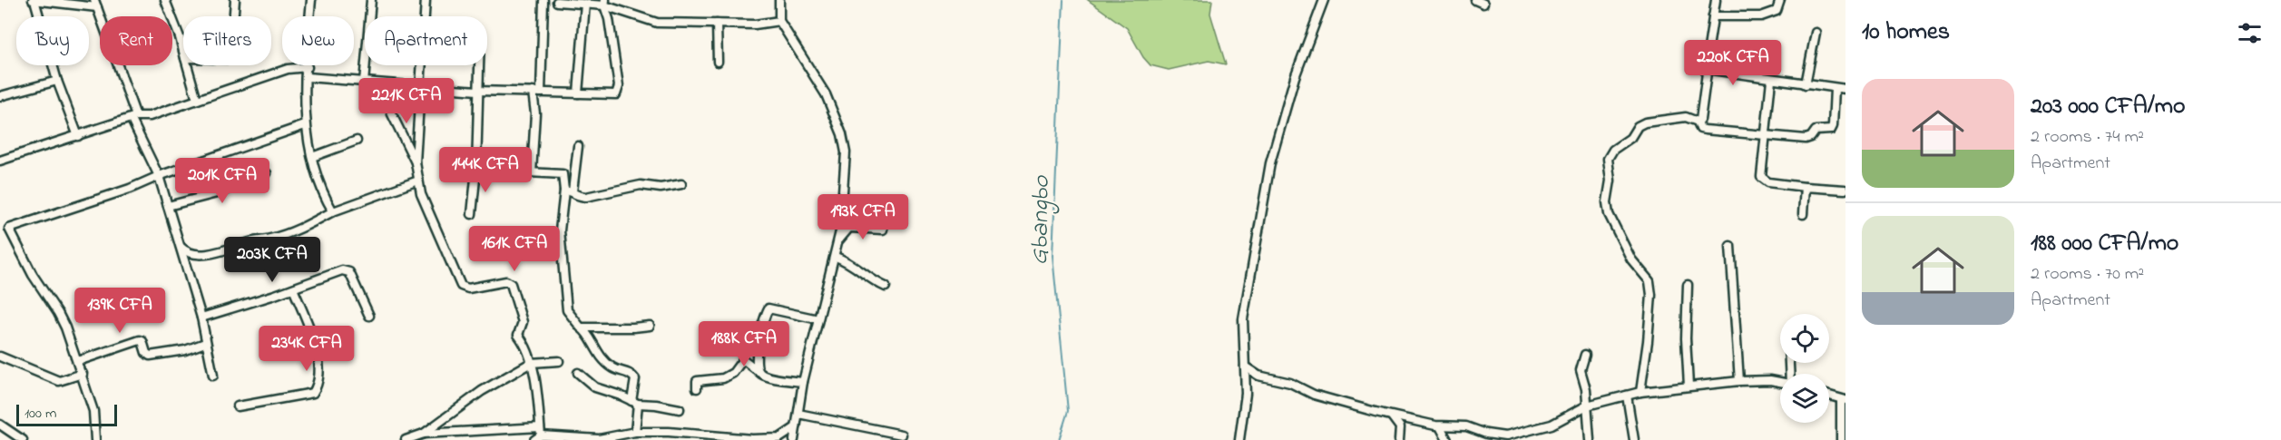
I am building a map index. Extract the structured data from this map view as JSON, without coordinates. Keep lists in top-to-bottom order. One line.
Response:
{"water":["Gbangbo"],"scale_bar":"100 m","page":{"heading":"10 homes","chip":["Buy","Rent","Filters","New","Apartment"],"price":["220K CFA","221K CFA","144K CFA","201K CFA","193K CFA","161K CFA","203K CFA","139K CFA","188K CFA","234K CFA"],"list":[{"name":"203 000 CFA/mo","note":"2 rooms · 74 m² · Apartment"},{"name":"188 000 CFA/mo","note":"2 rooms · 70 m² · Apartment"}],"scale":"100 m"}}
